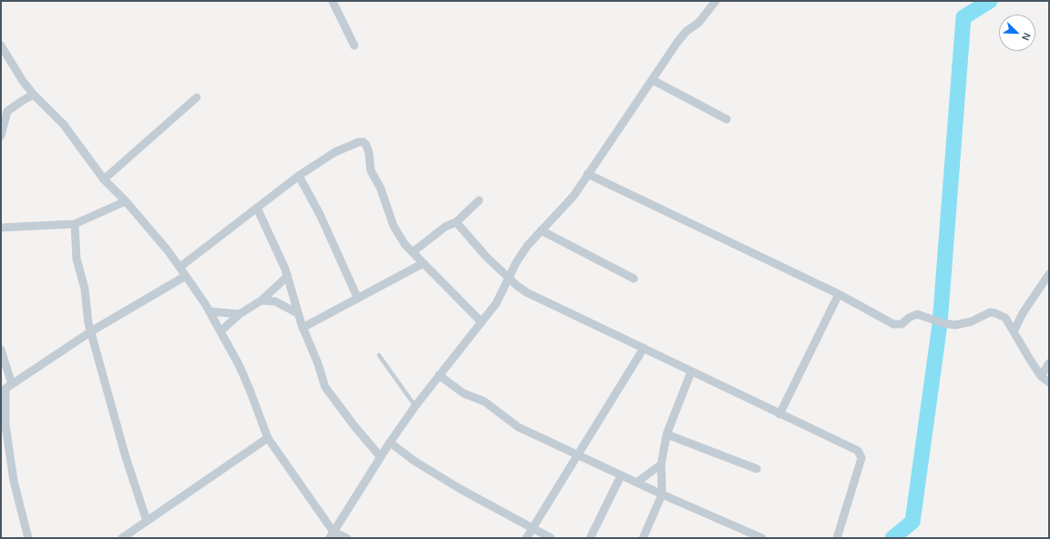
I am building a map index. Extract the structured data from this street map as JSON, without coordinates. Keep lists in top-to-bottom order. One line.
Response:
{"north":"bottom right"}
